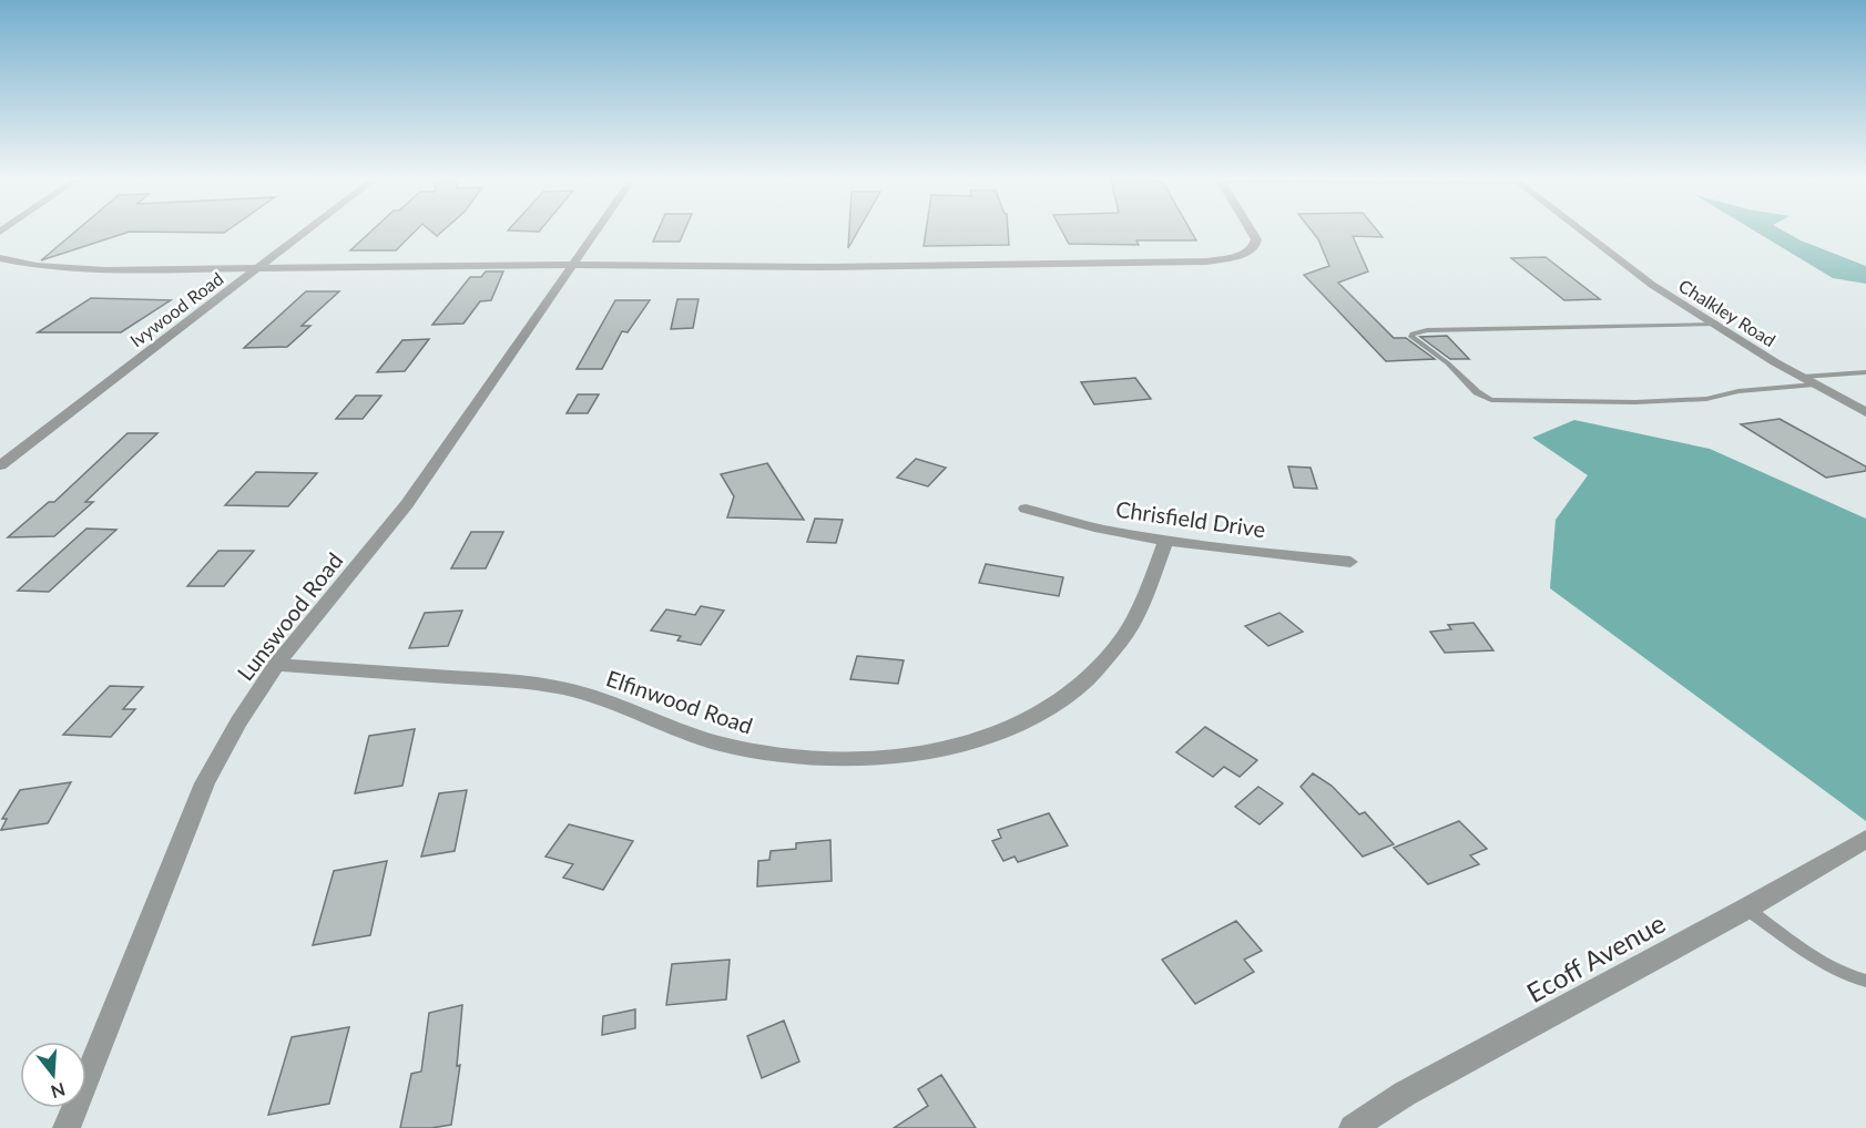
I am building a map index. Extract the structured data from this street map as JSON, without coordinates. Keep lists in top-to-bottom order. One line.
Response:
{"streets":{"street":["Ivywood Road","Chalkley Road","Chrisfield Drive","Lunswood Road","Elfinwood Road","Ecoff Avenue"]},"crossings":[["Chrisfield Drive","Elfinwood Road"],["Lunswood Road","Elfinwood Road"]],"north":"bottom"}
